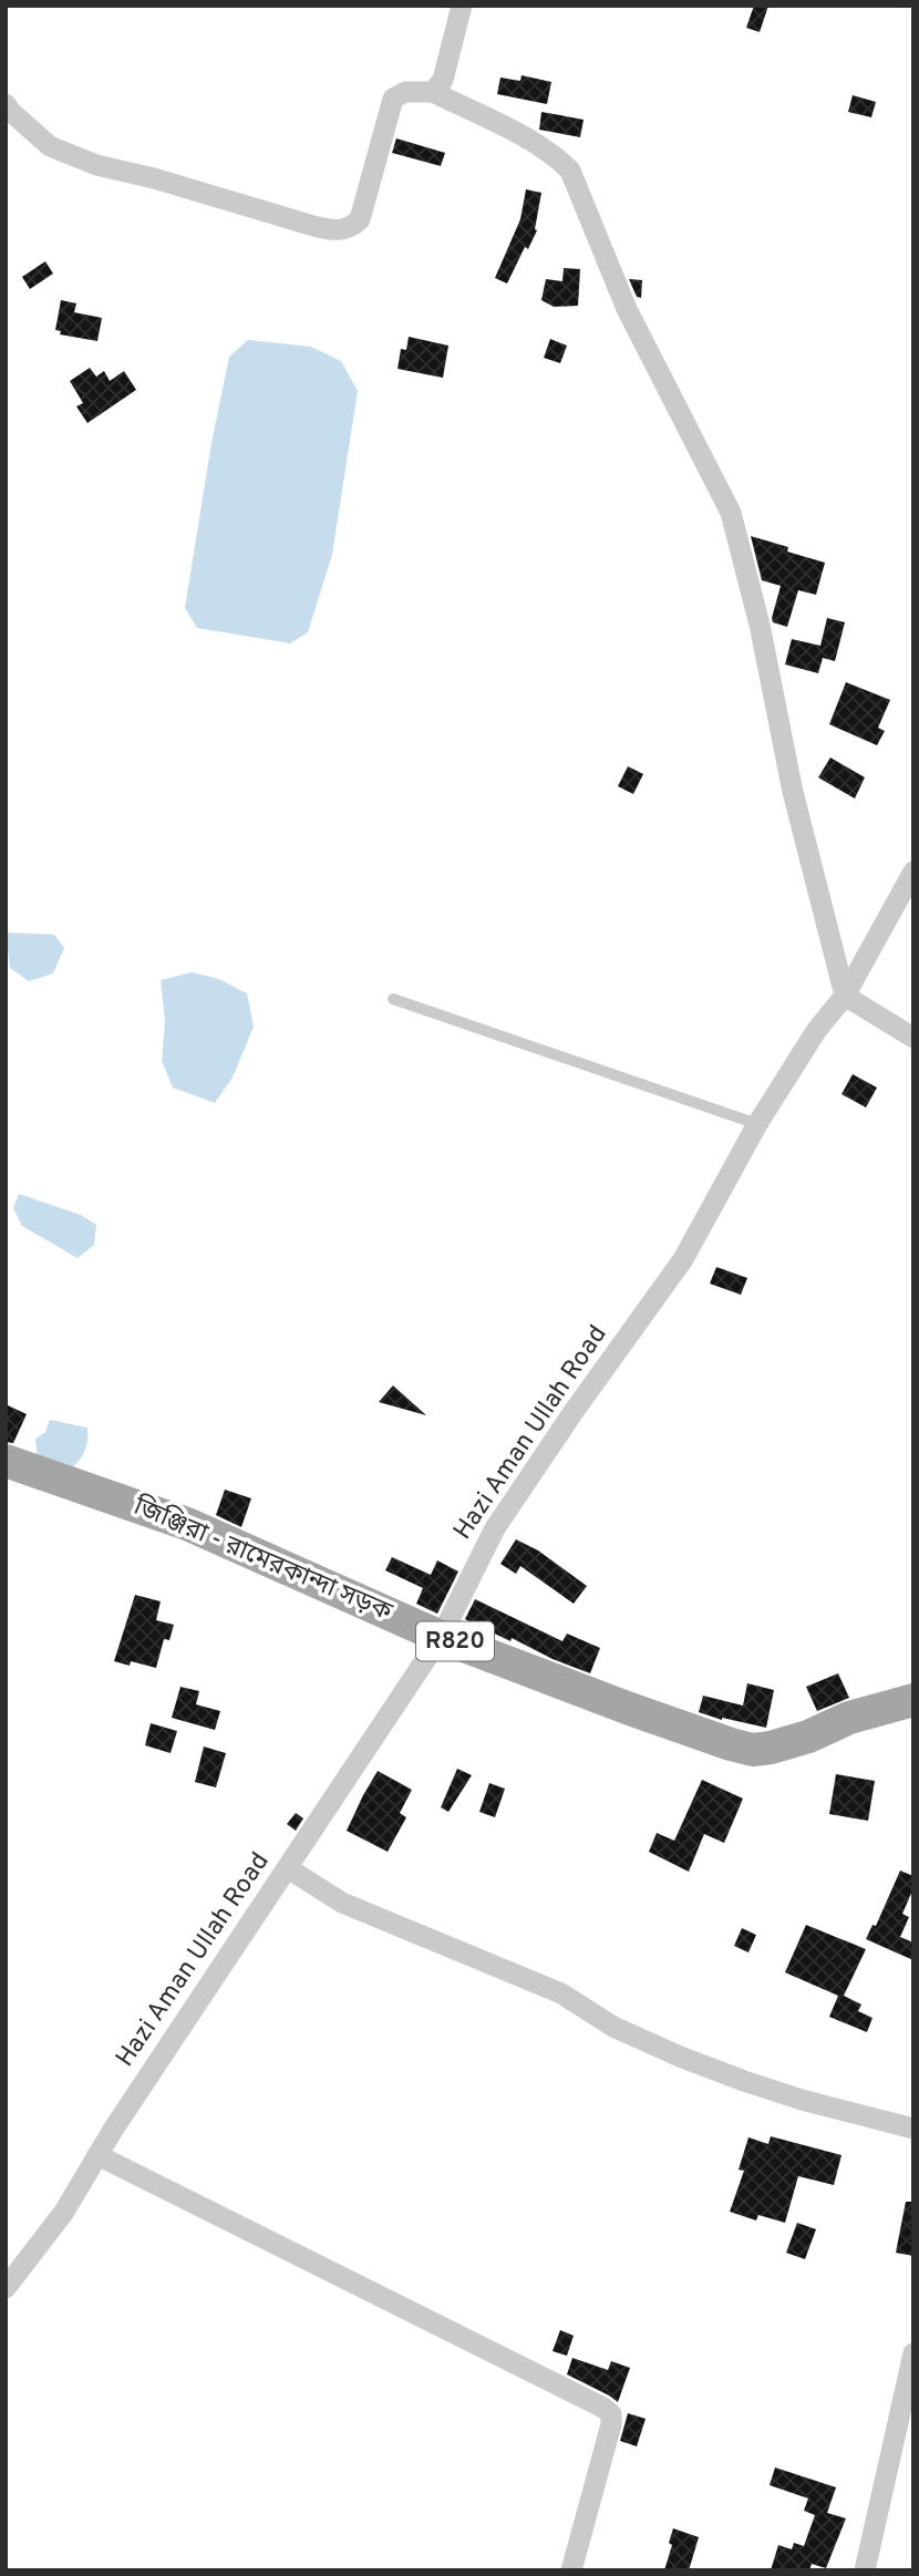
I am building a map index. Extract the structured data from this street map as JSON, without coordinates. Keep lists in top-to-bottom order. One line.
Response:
{"streets":{"main road":["জিঞ্জিরা - রামেরকান্দা সড়ক","R820"],"street":["Hazi Aman Ullah Road"]},"crossings":[["Hazi Aman Ullah Road","জিঞ্জিরা - রামেরকান্দা সড়ক"]]}
